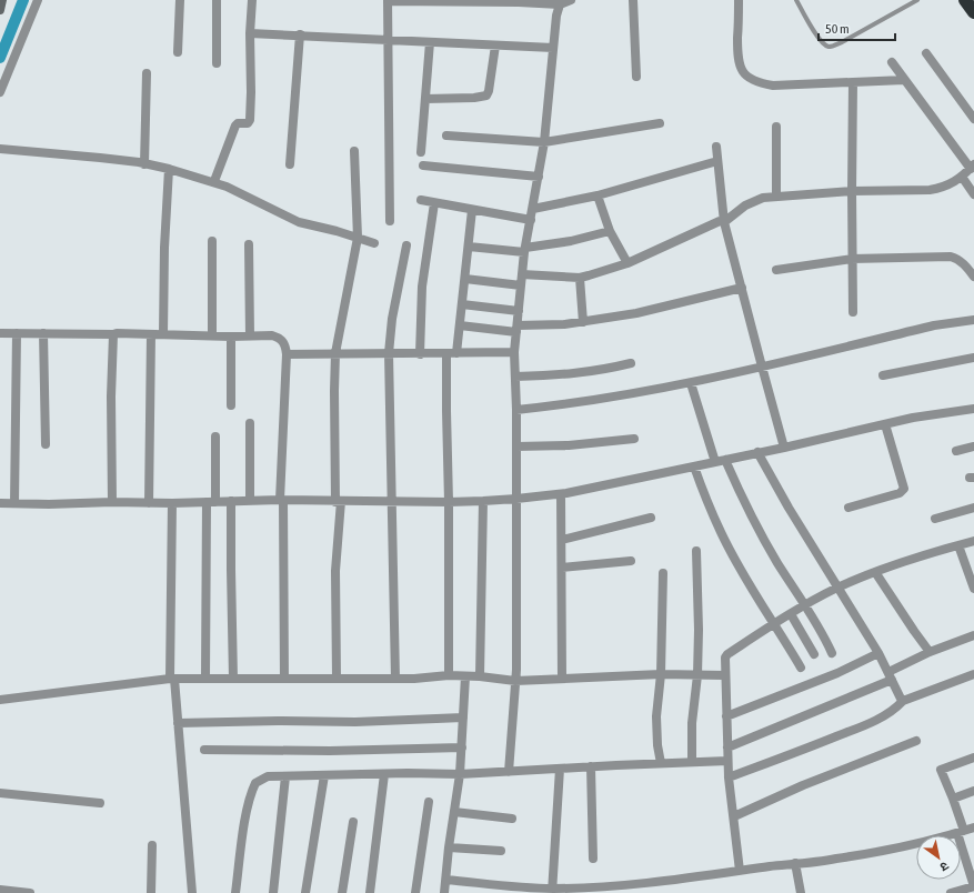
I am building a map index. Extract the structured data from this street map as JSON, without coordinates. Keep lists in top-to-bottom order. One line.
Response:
{"scale_bar":"50 m","north":"bottom right"}
